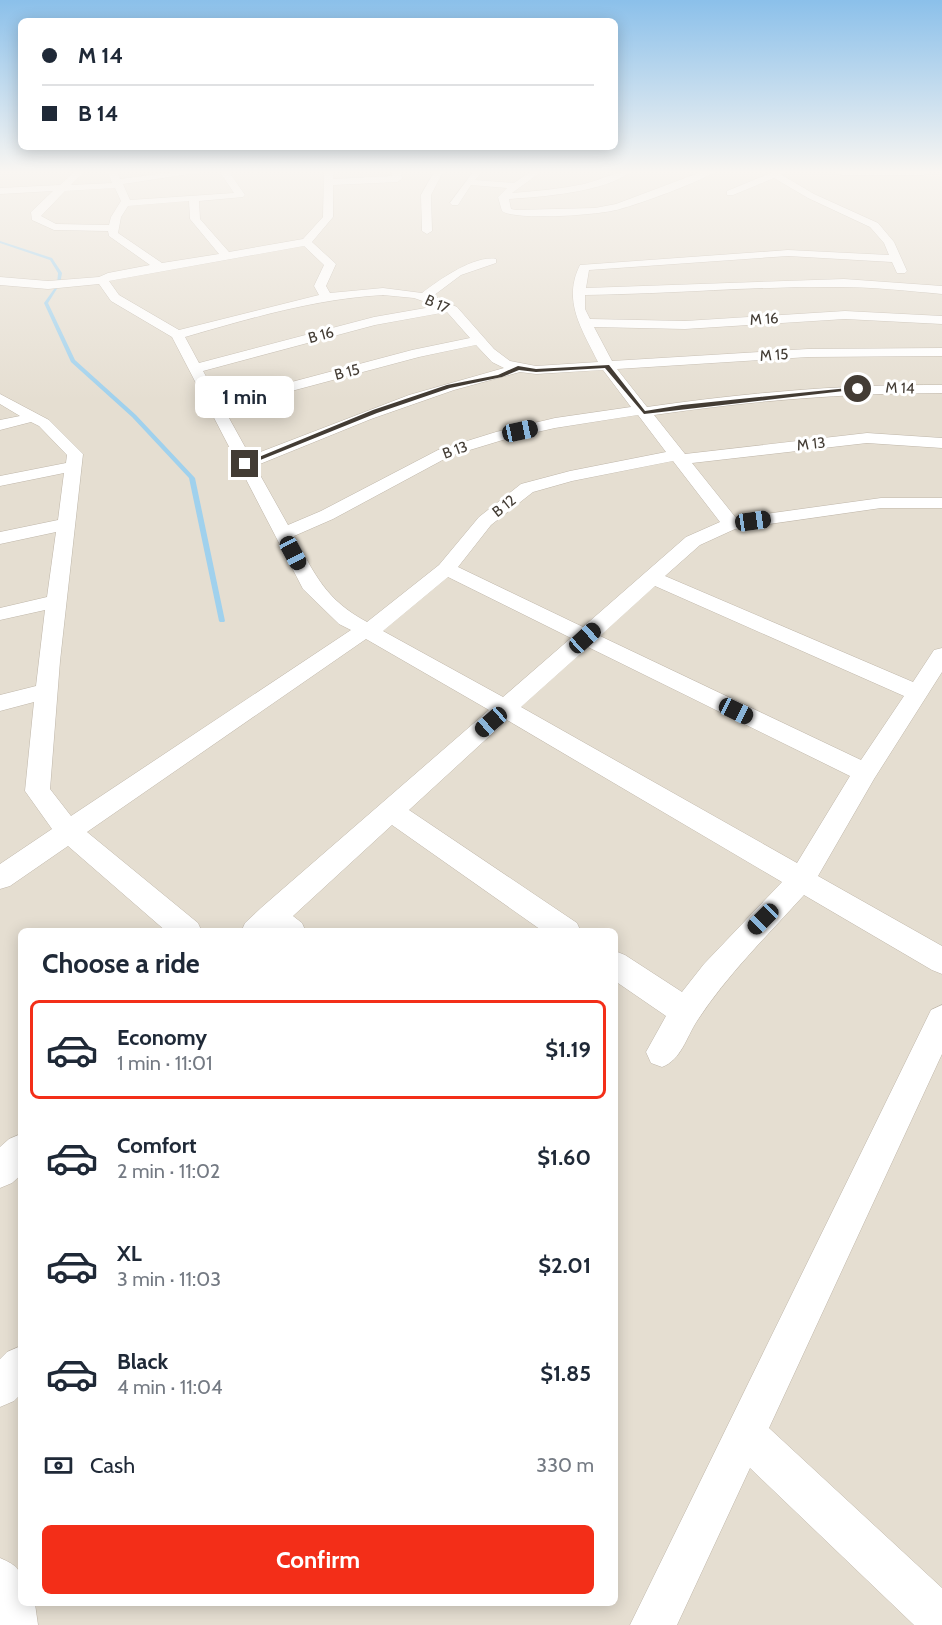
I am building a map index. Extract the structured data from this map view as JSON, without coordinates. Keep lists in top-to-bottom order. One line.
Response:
{"streets":{"street":["B 17","M 16","B 16","M 15","B 15","M 14","M 13","B 13","B 12"]},"crossings":[["B 17","B 16"],["B 17","M 15"],["B 17","B 15"],["M 14","B 13"],["M 13","B 12"]],"page":{"banner":["M 14","B 14"],"bubble":"1 min","heading":"Choose a ride","list":[{"name":"Economy","note":"1 min · 11:01","value":"$1.19"},{"name":"Comfort","note":"2 min · 11:02","value":"$1.60"},{"name":"XL","note":"3 min · 11:03","value":"$2.01"},{"name":"Black","note":"4 min · 11:04","value":"$1.85"}],"pay":["Cash","330 m"],"buttons":"Confirm"}}
